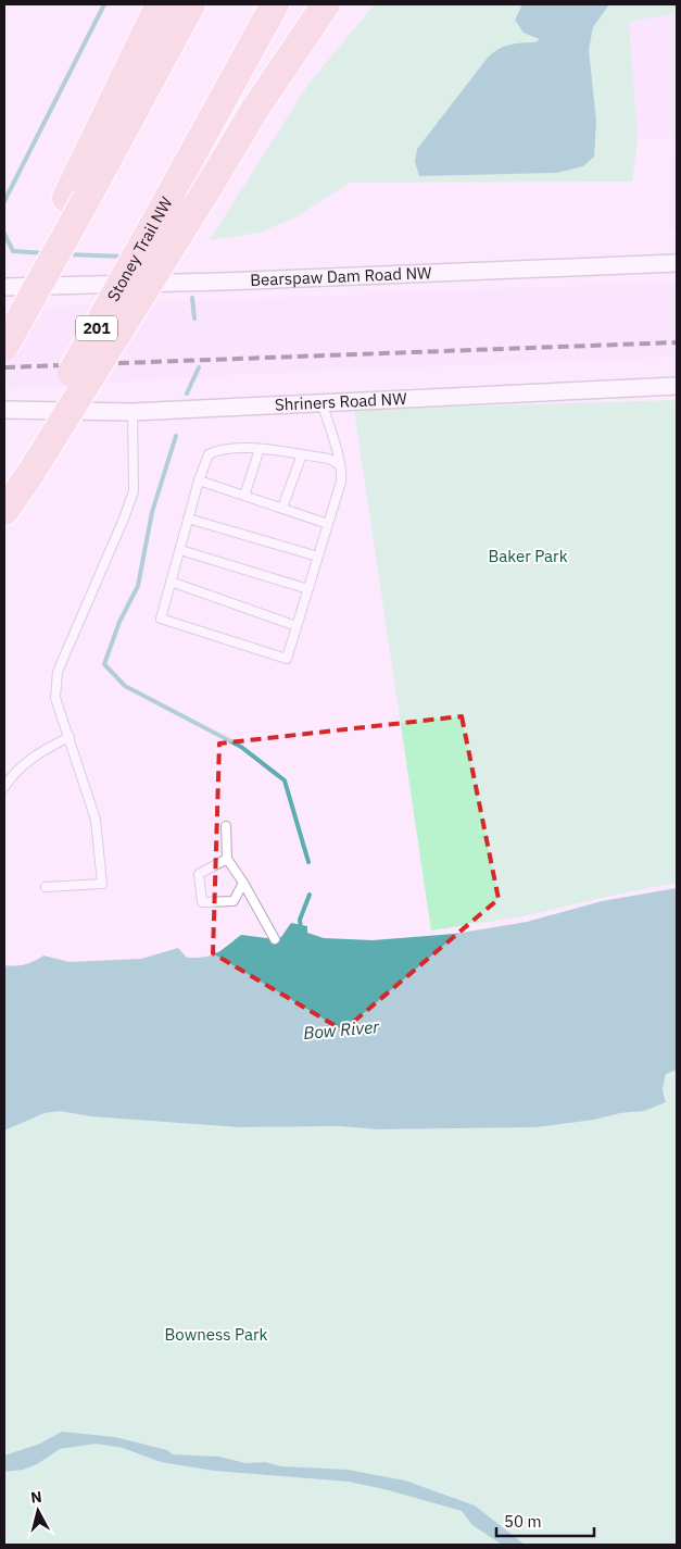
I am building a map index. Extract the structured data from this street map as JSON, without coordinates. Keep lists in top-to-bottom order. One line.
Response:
{"streets":{"highway":["Stoney Trail NW","201"],"street":["Bearspaw Dam Road NW","Shriners Road NW"]},"water":["Bow River"],"parks":["Baker Park","Bowness Park"],"scale_bar":"50 m","north":"top"}
